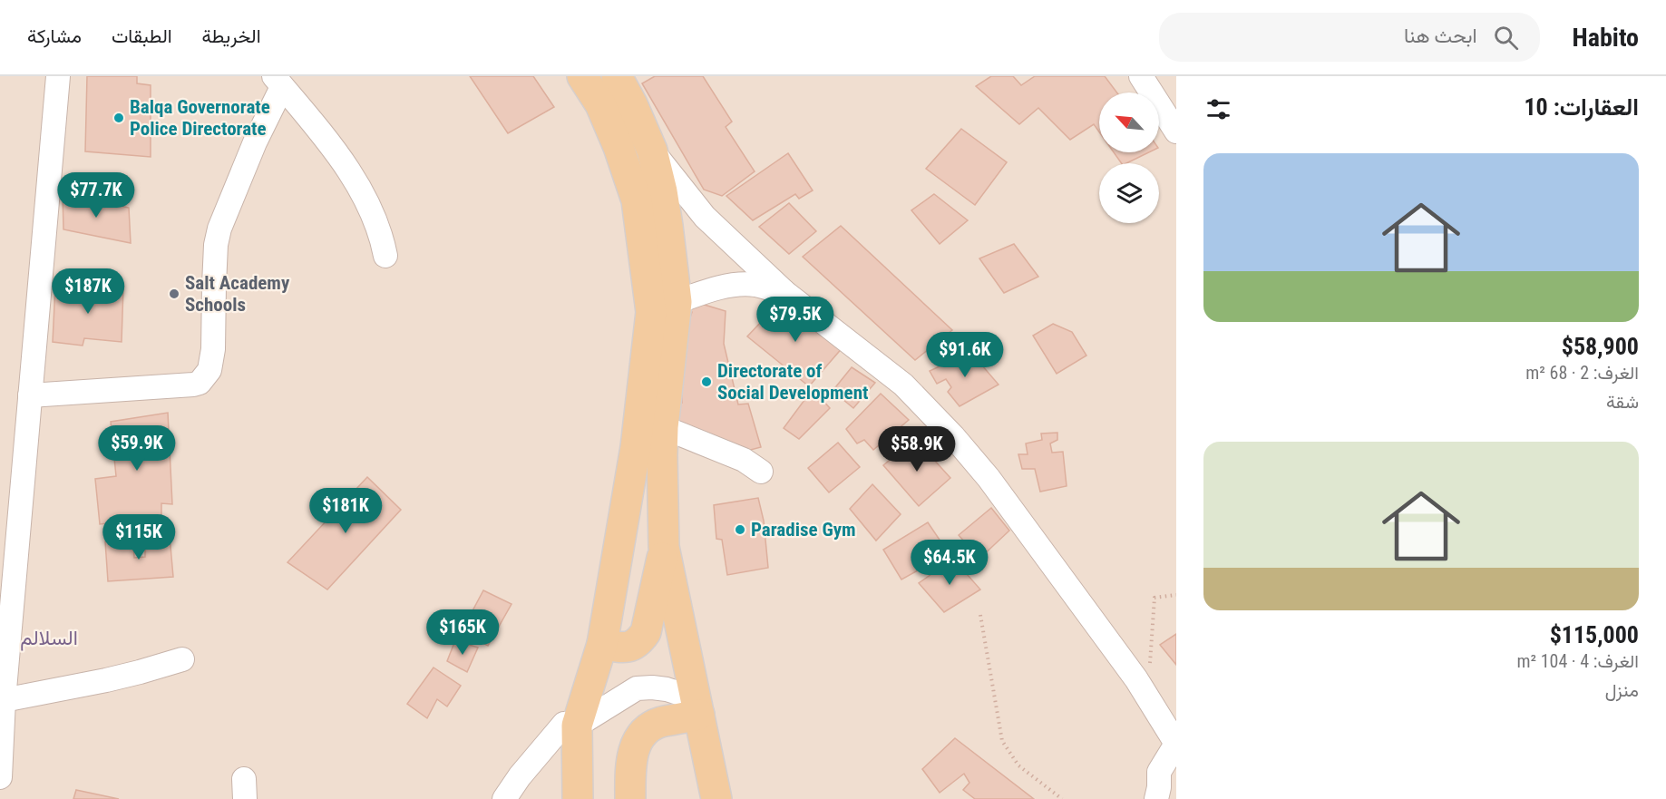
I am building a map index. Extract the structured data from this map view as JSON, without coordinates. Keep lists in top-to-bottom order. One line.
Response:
{"districts":["السلالم"],"places":["Balqa Governorate Police Directorate","Salt Academy Schools","Directorate of Social Development","Paradise Gym"],"north":"top left","page":{"header":"Habito","search":"ابحث هنا","nav":["الخريطة","الطبقات","مشاركة"],"heading":"العقارات: 10","list":[{"name":"$58,900","note":"الغرف: 2 · 68 m² · شقة"},{"name":"$115,000","note":"الغرف: 4 · 104 m² · منزل"}],"price":["$77.7K","$187K","$79.5K","$91.6K","$59.9K","$58.9K","$181K","$115K","$64.5K","$165K"]}}
